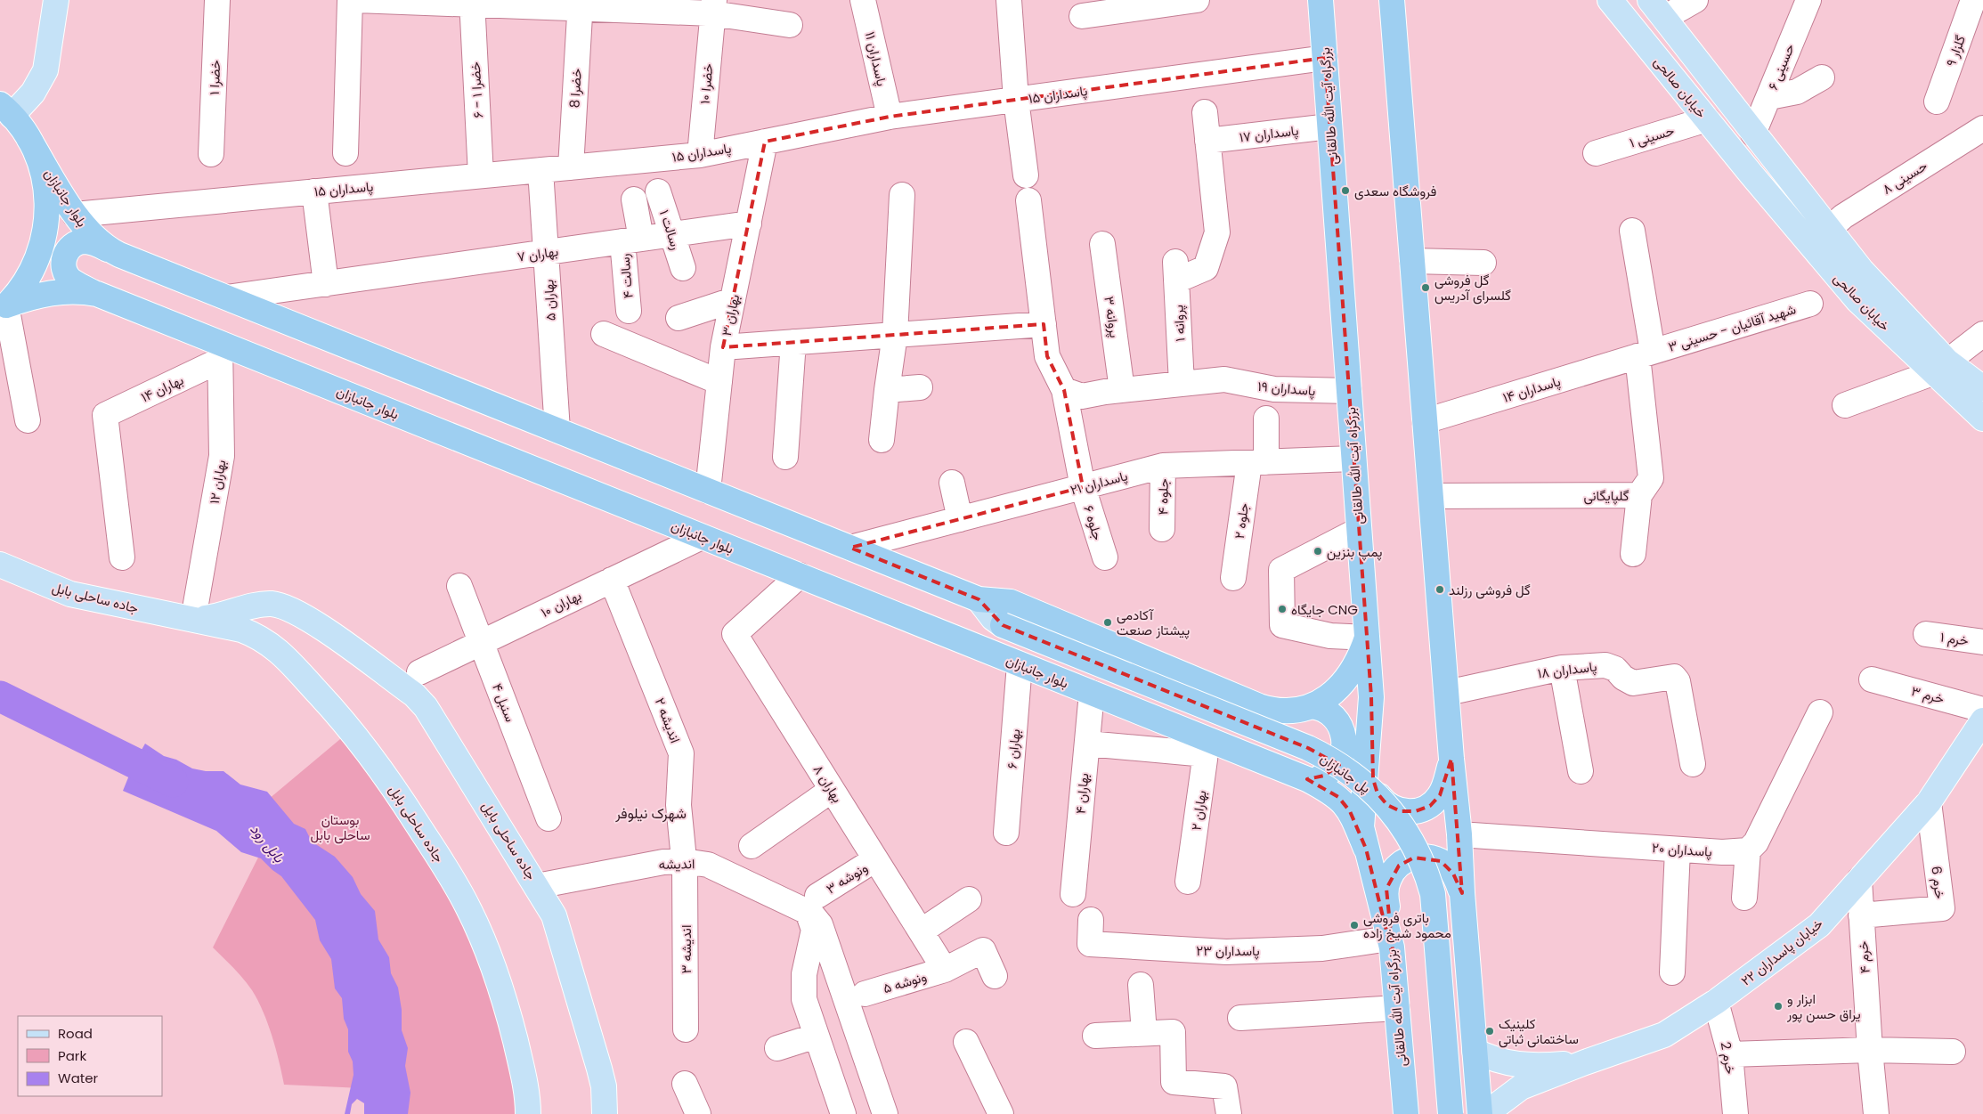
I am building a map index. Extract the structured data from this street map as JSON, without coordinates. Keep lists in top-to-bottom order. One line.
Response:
{"streets":{"highway":["بزرگراه آیت الله طالقانی","بلوار جانبازان","پل جانبازان"],"main road":["خیابان صالحی","خيابان صالحی","جاده ساحلی بابل","جاده ساحلی بایل","خیابان پاسداران ۲۲"],"street":["گلزار ٩","پاسداران ١١","حسینی ۶","خضرا ۱","خضرا ۱۰","خضرا 8","خضرا ۱ - ۶","پاسداران ۱۵","پاسداران ۱۷","حسینی ۱","حسینی ۸","رسالت ۱","بهاران ۷","رسالت ۴","بهاران ۵","بهاران ۳","پروانه ۳","پروانه ۱","شهید آقائیان - حسینی ۳","بهاران ۱۴","پاسداران ۱۹","پاسداران ۱۴","بهاران ۱۲","پاسداران ۲۱","گلپایگانی","جلوه ۴","جلوه ۲","جلوه ۶","بهاران ۱۰","خرم ۱","پاسداران ۱۸","خرم ۳","سنبل ۴","اندیشه ۲","بهاران ۶","بهاران ۸","بهاران ۴","بهاران ۲","پاسداران ۲۰","اندیشه","ونوشه ۳","خرم 6","اندیشه ۳","پاسداران ۲۳","خرم ۴","ونوشه ۵","خرم 2"]},"crossings":[["پاسداران ١١","پاسداران ۱۵"],["حسینی ۶","خيابان صالحی"],["خضرا ۱۰","پاسداران ۱۵"],["خیابان صالحی","حسینی ۱"],["خیابان صالحی","خيابان صالحی"],["خضرا 8","پاسداران ۱۵"],["خضرا ۱ - ۶","پاسداران ۱۵"],["پاسداران ۱۵","بزرگراه آیت الله طالقانی"],["پاسداران ۱۵","بلوار جانبازان"],["پاسداران ۱۵","بهاران ۵"],["پاسداران ۱۵","بهاران ۳"],["بزرگراه آیت الله طالقانی","پاسداران ۱۷"],["بزرگراه آیت الله طالقانی","بلوار جانبازان"],["بزرگراه آیت الله طالقانی","پاسداران ۱۹"],["بزرگراه آیت الله طالقانی","پاسداران ۲۱"],["بزرگراه آیت الله طالقانی","پاسداران ۲۳"],["پاسداران ۱۷","پروانه ۱"],["حسینی ۸","خيابان صالحی"],["بلوار جانبازان","بهاران ۷"],["بلوار جانبازان","بهاران ۵"],["بلوار جانبازان","بهاران ۳"],["بلوار جانبازان","بهاران ۱۴"],["بلوار جانبازان","بهاران ۱۲"],["بلوار جانبازان","پاسداران ۲۱"],["بلوار جانبازان","بهاران ۱۰"],["بلوار جانبازان","بهاران ۶"],["بلوار جانبازان","بهاران ۸"],["بلوار جانبازان","بهاران ۴"],["بلوار جانبازان","بهاران ۲"],["رسالت ۱","بهاران ۷"],["بهاران ۷","رسالت ۴"],["بهاران ۷","بهاران ۵"],["بهاران ۷","بهاران ۳"],["پروانه ۳","پاسداران ۱۹"],["پروانه ۱","پاسداران ۱۹"],["شهید آقائیان - حسینی ۳","پاسداران ۱۴"],["شهید آقائیان - حسینی ۳","گلپایگانی"],["بهاران ۱۴","بهاران ۱۲"],["پاسداران ۱۹","جلوه ۶"],["پاسداران ۱۴","گلپایگانی"],["بهاران ۱۲","جاده ساحلی بابل"],["پاسداران ۲۱","جلوه ۴"],["پاسداران ۲۱","جلوه ۲"],["پاسداران ۲۱","جلوه ۶"],["جاده ساحلی بابل","جاده ساحلی بایل"],["بهاران ۱۰","سنبل ۴"],["بهاران ۱۰","اندیشه ۲"],["اندیشه ۲","اندیشه"],["اندیشه ۲","اندیشه ۳"],["بهاران ۸","ونوشه ۳"],["بهاران ۸","ونوشه ۵"],["جاده ساحلی بایل","اندیشه"],["اندیشه","ونوشه ۳"],["اندیشه","اندیشه ۳"],["خرم 6","خیابان پاسداران ۲۲"],["خرم 6","خرم ۴"],["خیابان پاسداران ۲۲","خرم ۴"],["خیابان پاسداران ۲۲","خرم 2"]],"districts":["شهرک نیلوفر"],"water":["بابل رود"],"parks":["بوستان ساحلی بابل"],"places":["فروشگاه سعدی","گل فروشی گلسرای آدریس","پمپ بنزین","گل فروشی رزلند","جایگاه CNG","آکادمی پیشتاز صنعت","باتری فروشی محمود شیخ زاده","ابزار و یراق حسن پور","کلینیک ساختمانی ثباتی"],"legend":["Road","Park","Water"]}
